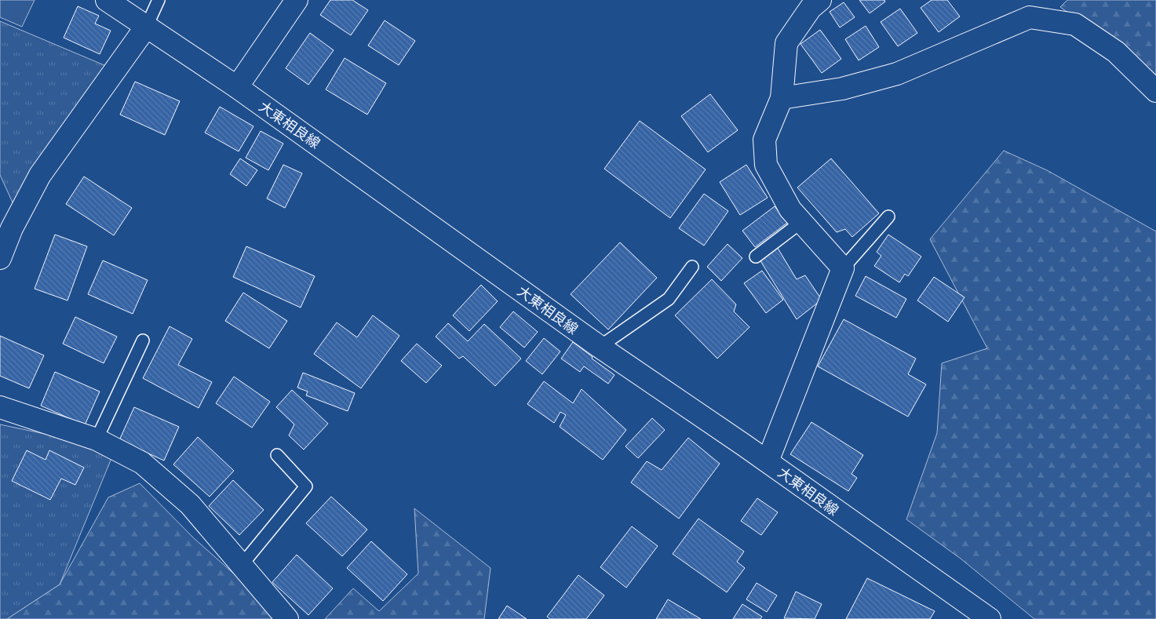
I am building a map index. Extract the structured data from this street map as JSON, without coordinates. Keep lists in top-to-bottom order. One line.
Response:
{"streets":{"street":["大東相良線"]}}
